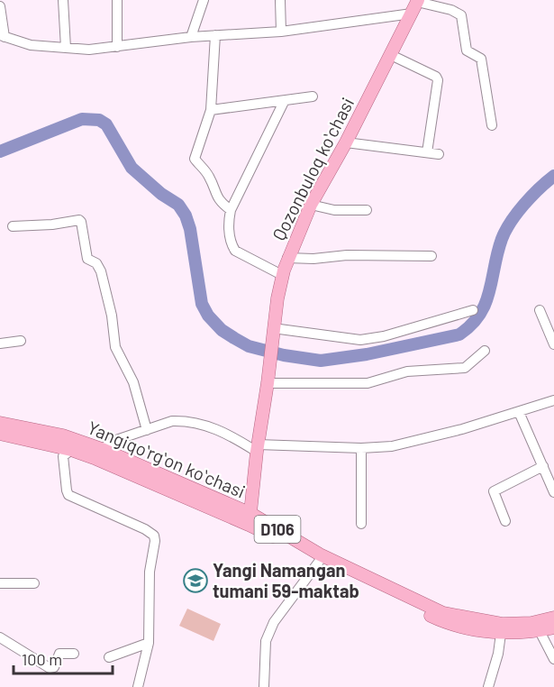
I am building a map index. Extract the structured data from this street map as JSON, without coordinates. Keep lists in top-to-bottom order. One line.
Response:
{"streets":{"main road":["Qozonbuloq koʻchasi","Yangiqoʻrgʻon koʻchasi","D106"]},"crossings":[["Qozonbuloq koʻchasi","Yangiqoʻrgʻon koʻchasi"]],"places":{"school or university":["Yangi Namangan tumani 59-maktab"]},"scale_bar":"100 m"}
